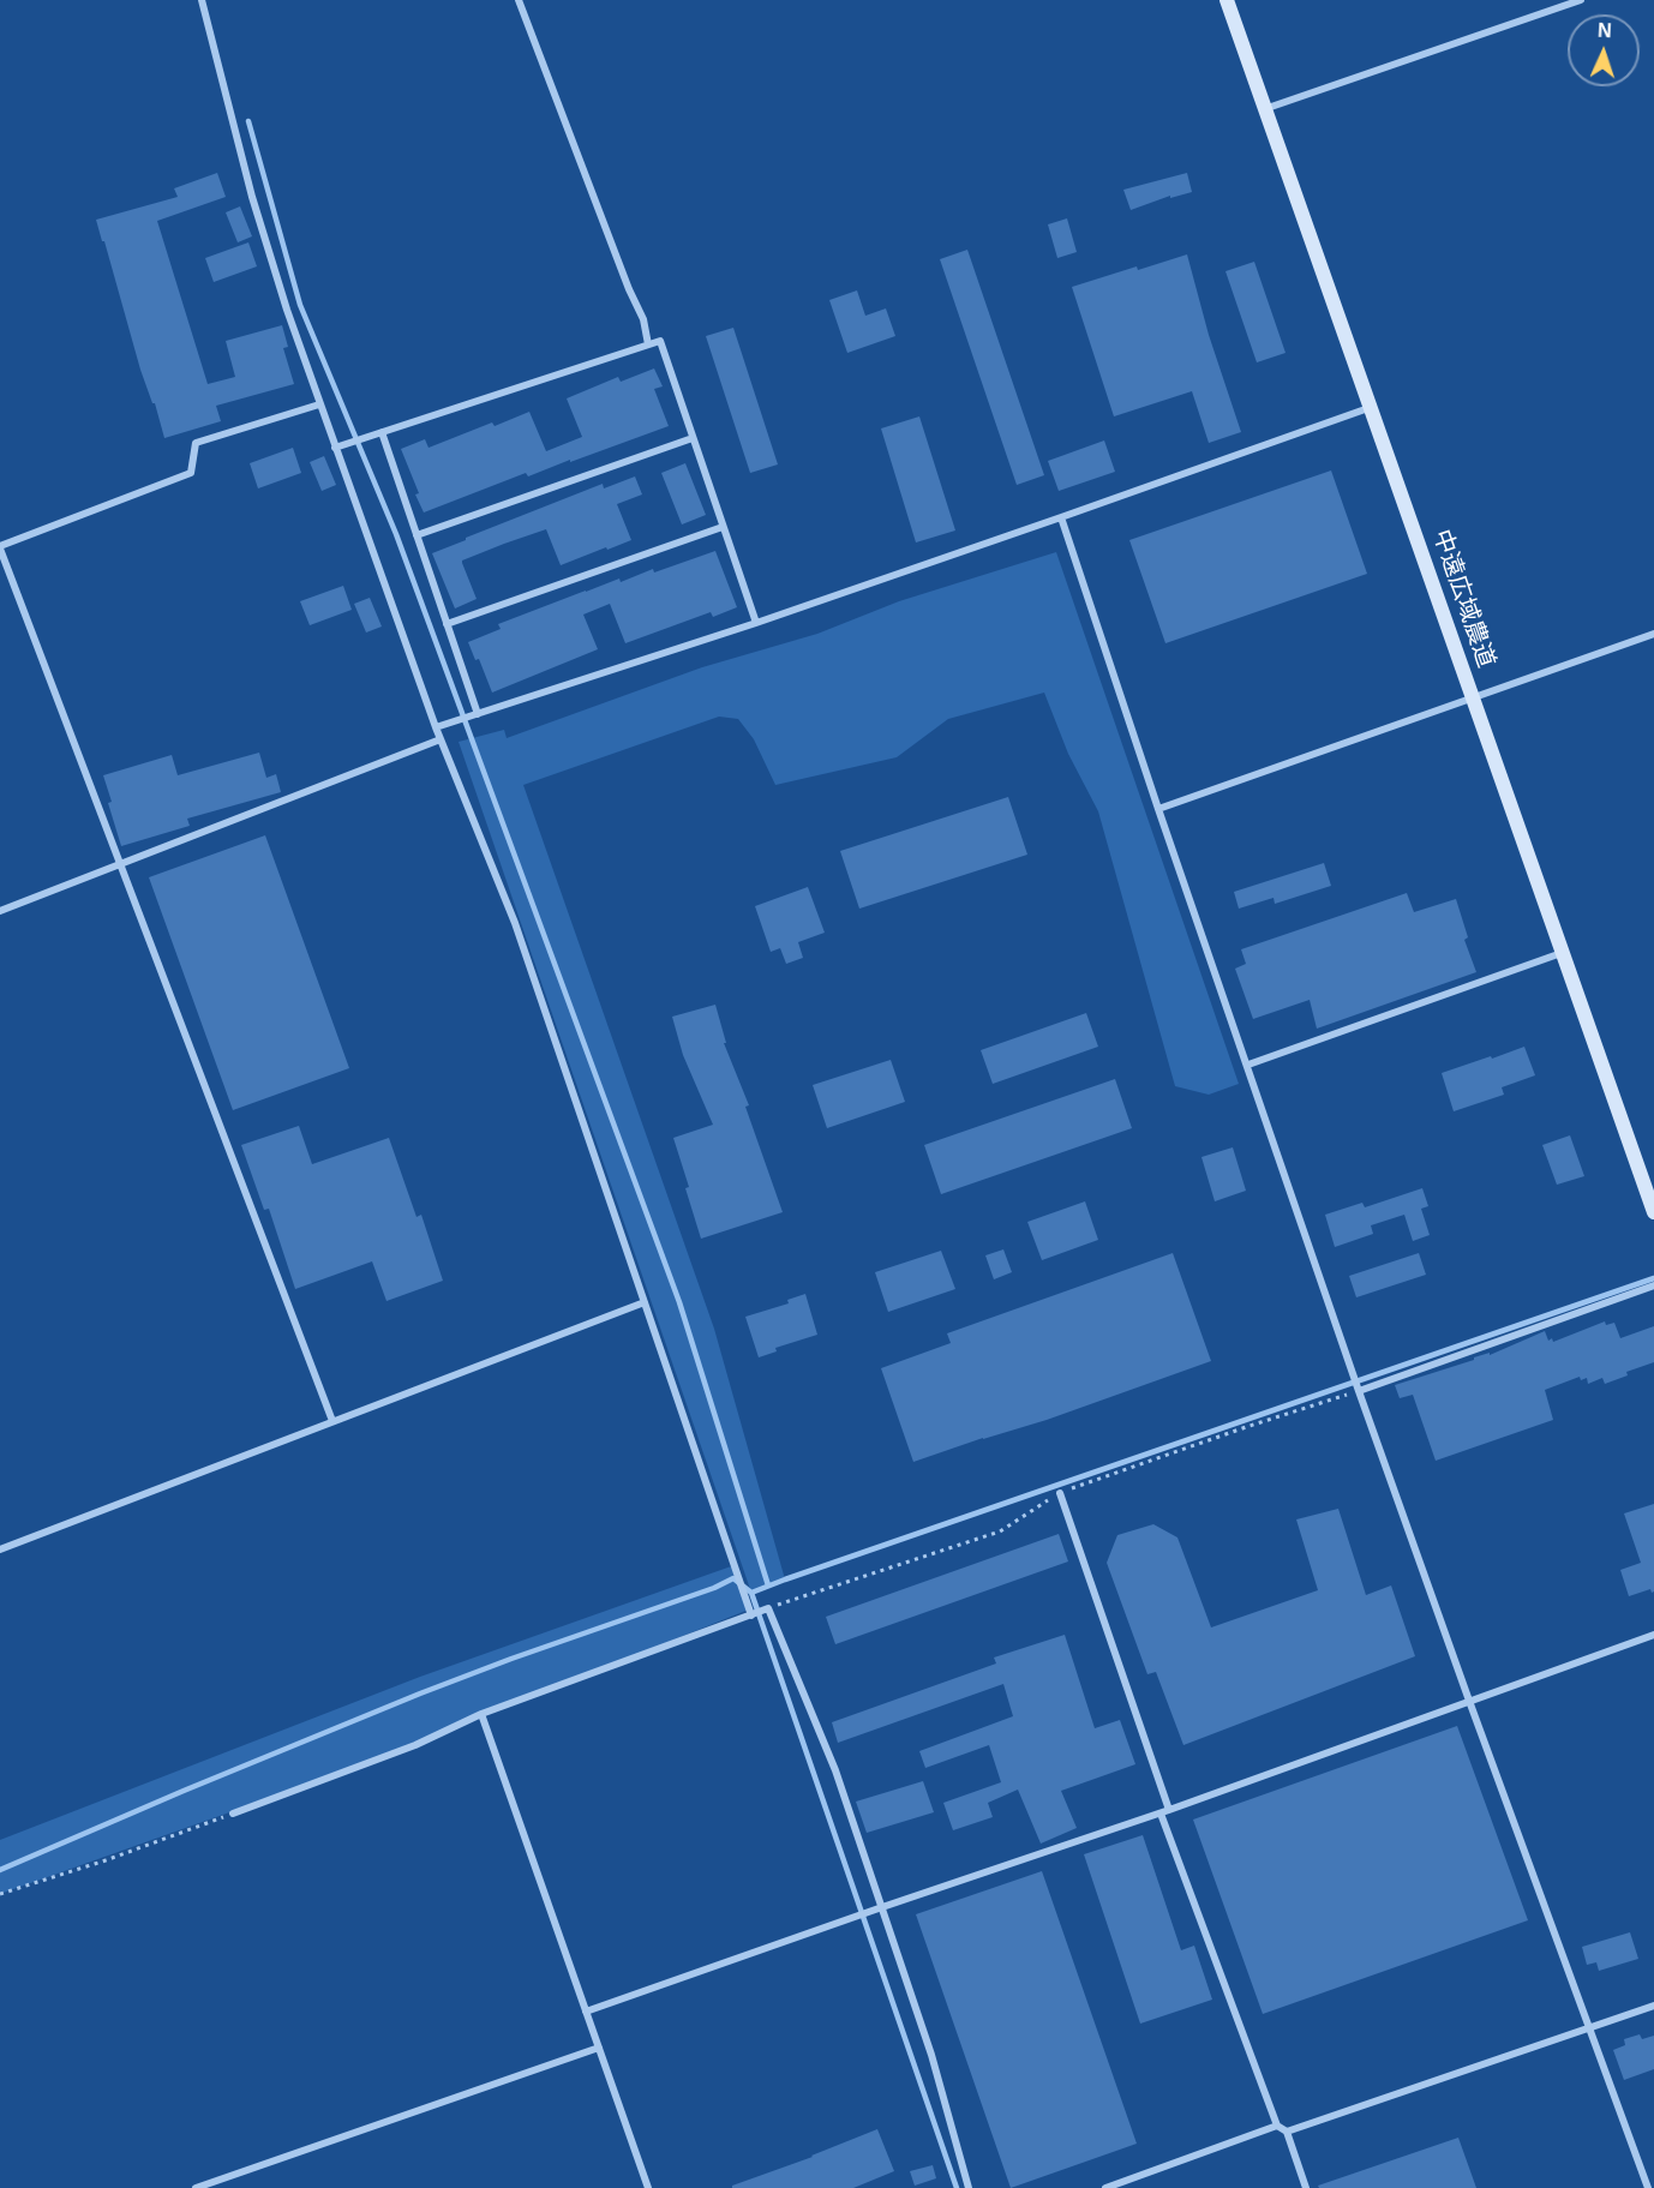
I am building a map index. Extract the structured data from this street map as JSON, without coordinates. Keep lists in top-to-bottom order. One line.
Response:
{"streets":{"street":["中遠広域農道"]},"north":"top"}
